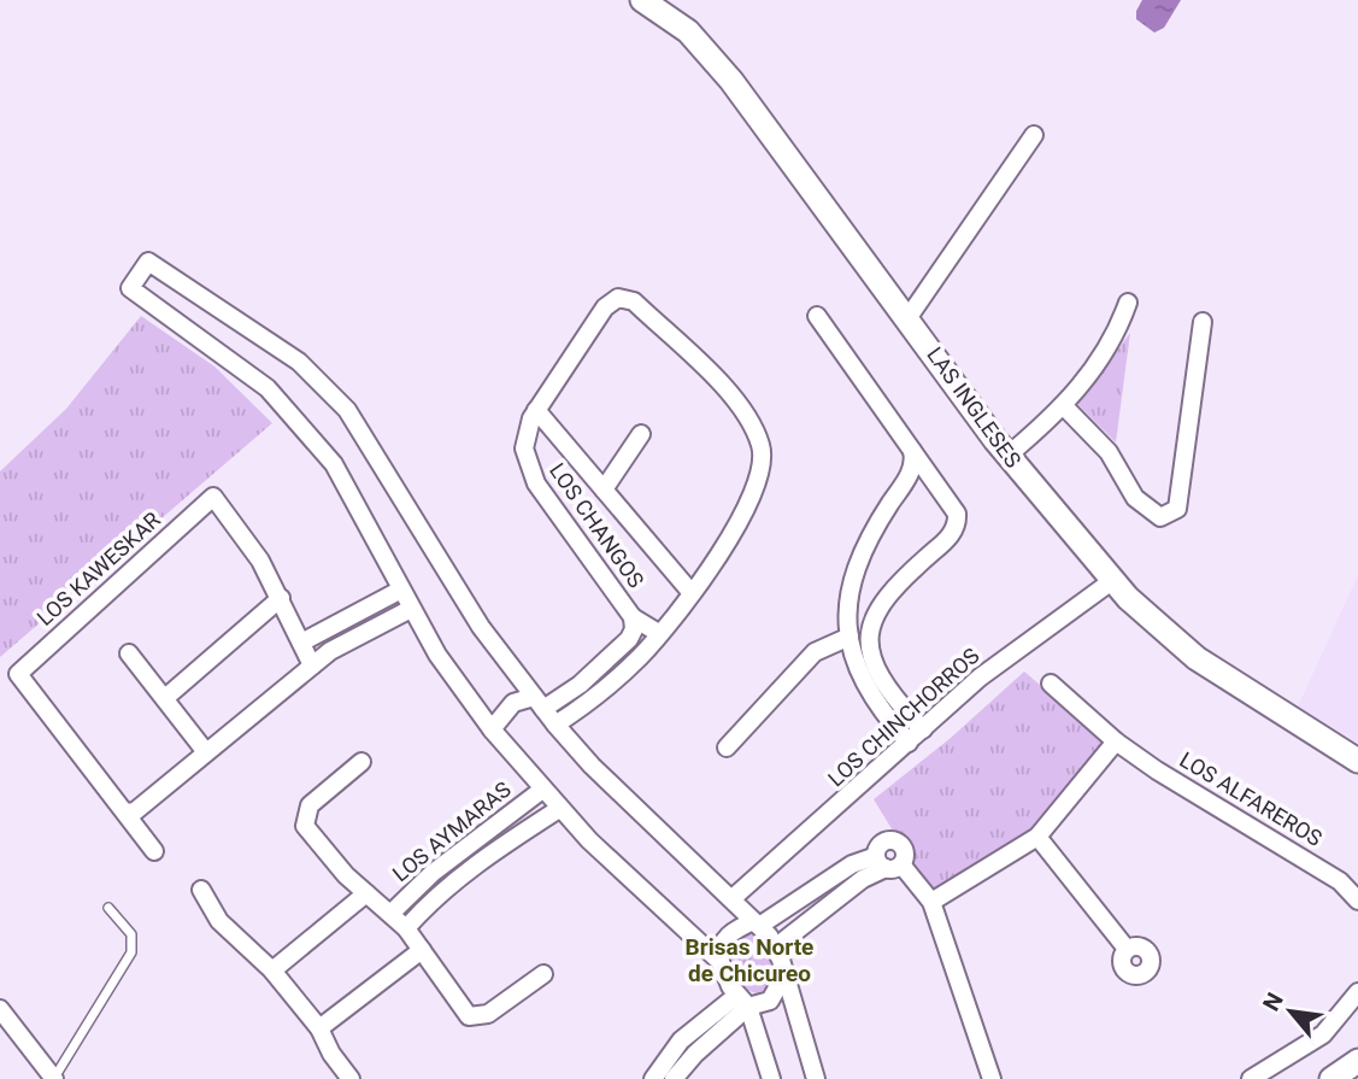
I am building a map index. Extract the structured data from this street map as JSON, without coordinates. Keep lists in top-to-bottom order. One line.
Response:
{"streets":{"street":["LAS INGLESES","LOS CHANGOS","LOS KAWESKAR","LOS CHINCHORROS","LOS ALFAREROS","LOS AYMARAS"]},"crossings":[["LAS INGLESES","LOS CHINCHORROS"]],"districts":["Brisas Norte de Chicureo"],"north":"top left"}
